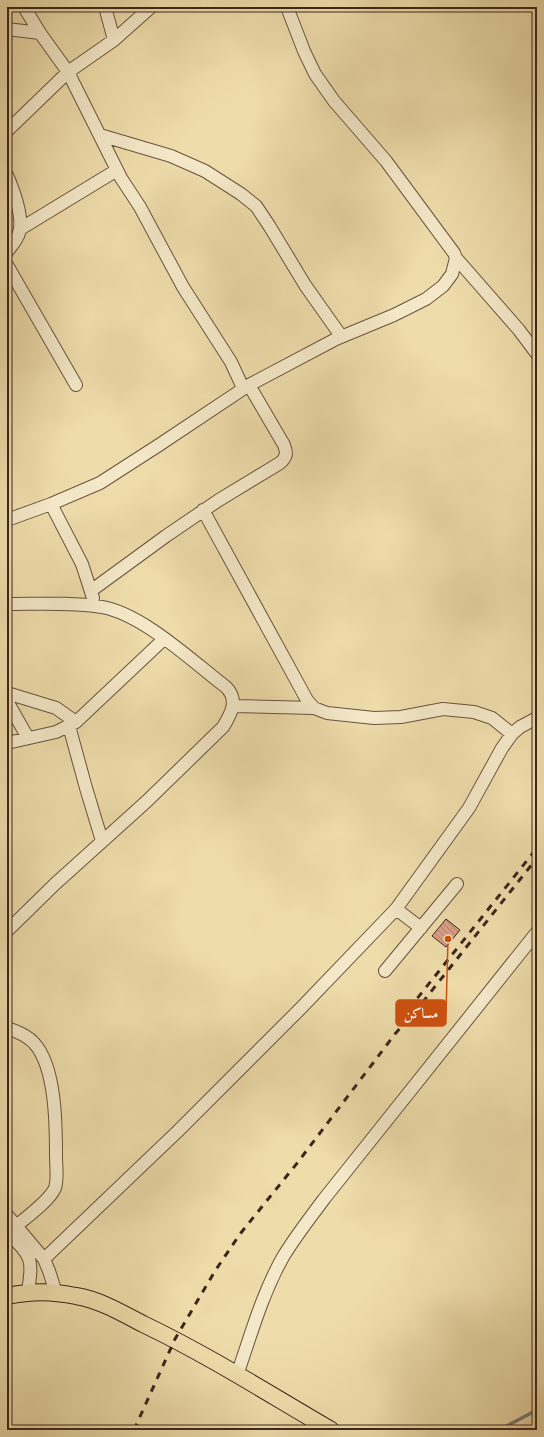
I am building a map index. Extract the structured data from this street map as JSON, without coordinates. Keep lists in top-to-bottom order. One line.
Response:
{"places":["مساكن"]}
